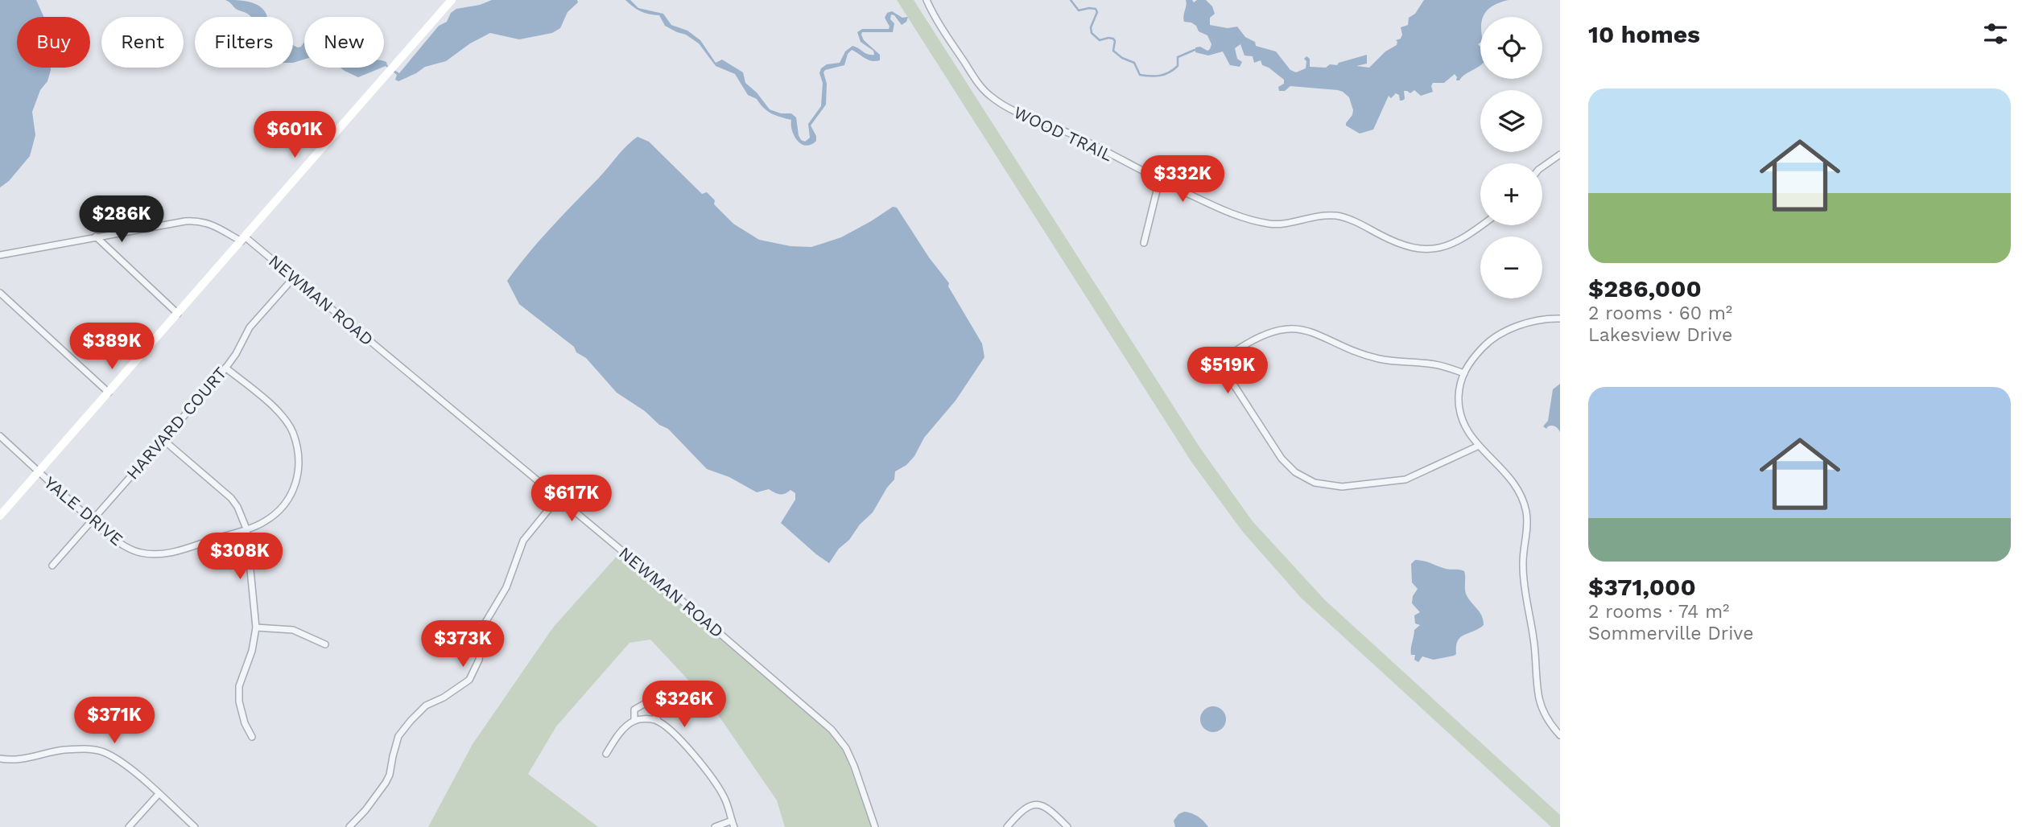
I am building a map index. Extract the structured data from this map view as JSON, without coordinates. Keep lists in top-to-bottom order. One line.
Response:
{"streets":{"street":["WOOD TRAIL","NEWMAN ROAD","HARVARD COURT","YALE DRIVE"]},"crossings":[["NEWMAN ROAD","HARVARD COURT"],["HARVARD COURT","YALE DRIVE"]],"page":{"heading":"10 homes","map_buttons":["+","−"],"chip":["Buy","Rent","Filters","New"],"list":[{"name":"$286,000","note":"2 rooms · 60 m² · Lakesview Drive"},{"name":"$371,000","note":"2 rooms · 74 m² · Sommerville Drive"}],"price":["$601K","$332K","$286K","$389K","$519K","$617K","$308K","$373K","$326K","$371K"]}}
